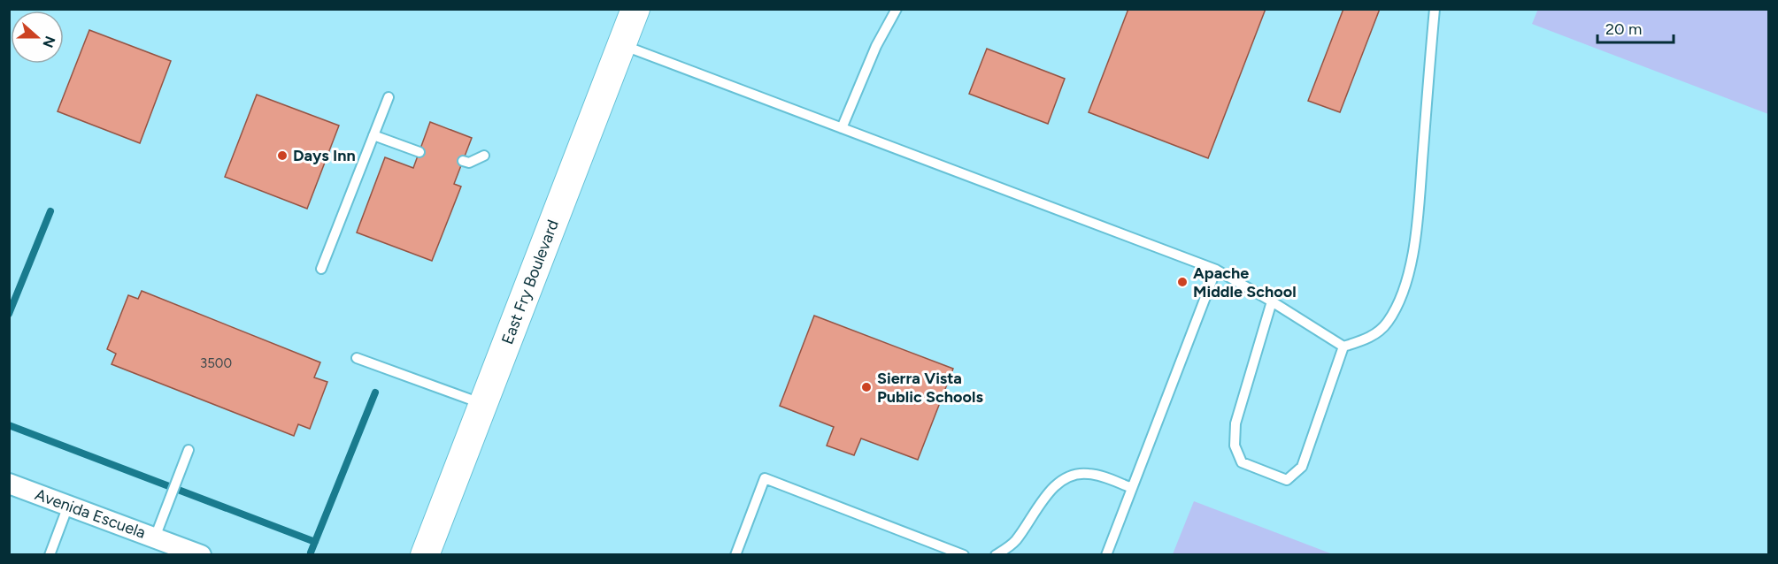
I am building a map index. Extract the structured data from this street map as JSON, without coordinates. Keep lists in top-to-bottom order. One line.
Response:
{"streets":{"main road":["East Fry Boulevard"],"street":["Avenida Escuela"]},"places":["Days Inn","Apache Middle School","Sierra Vista Public Schools"],"house_numbers":["3500"],"scale_bar":"20 m","north":"right"}
